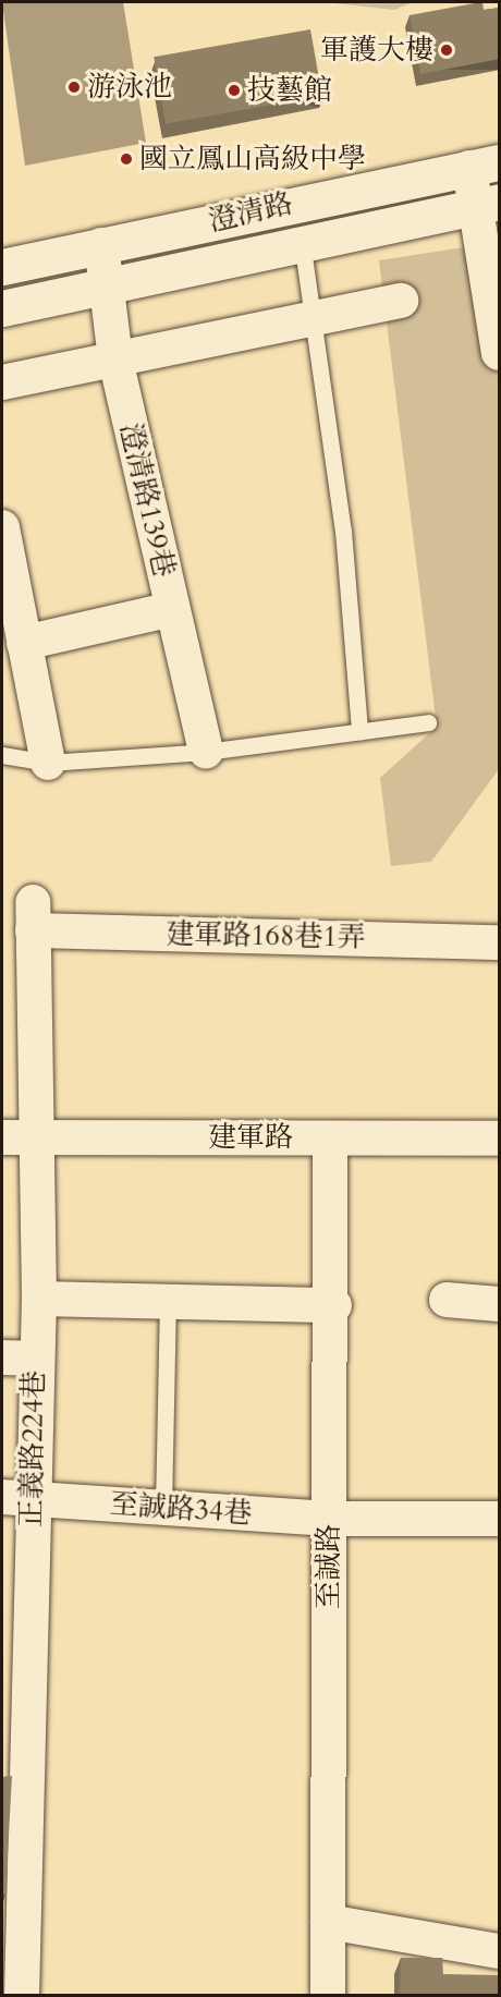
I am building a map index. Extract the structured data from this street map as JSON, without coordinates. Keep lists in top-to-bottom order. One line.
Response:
{"streets":{"main road":["澄清路"],"street":["澄清路139巷","建軍路168巷1弄","建軍路","正義路224巷","至誠路34巷","至誠路"]},"crossings":[["澄清路","澄清路139巷"],["建軍路168巷1弄","正義路224巷"],["建軍路","正義路224巷"],["建軍路","至誠路"],["正義路224巷","至誠路34巷"],["至誠路34巷","至誠路"]],"places":["軍護大樓","游泳池","技藝館","國立鳳山高級中學"]}
